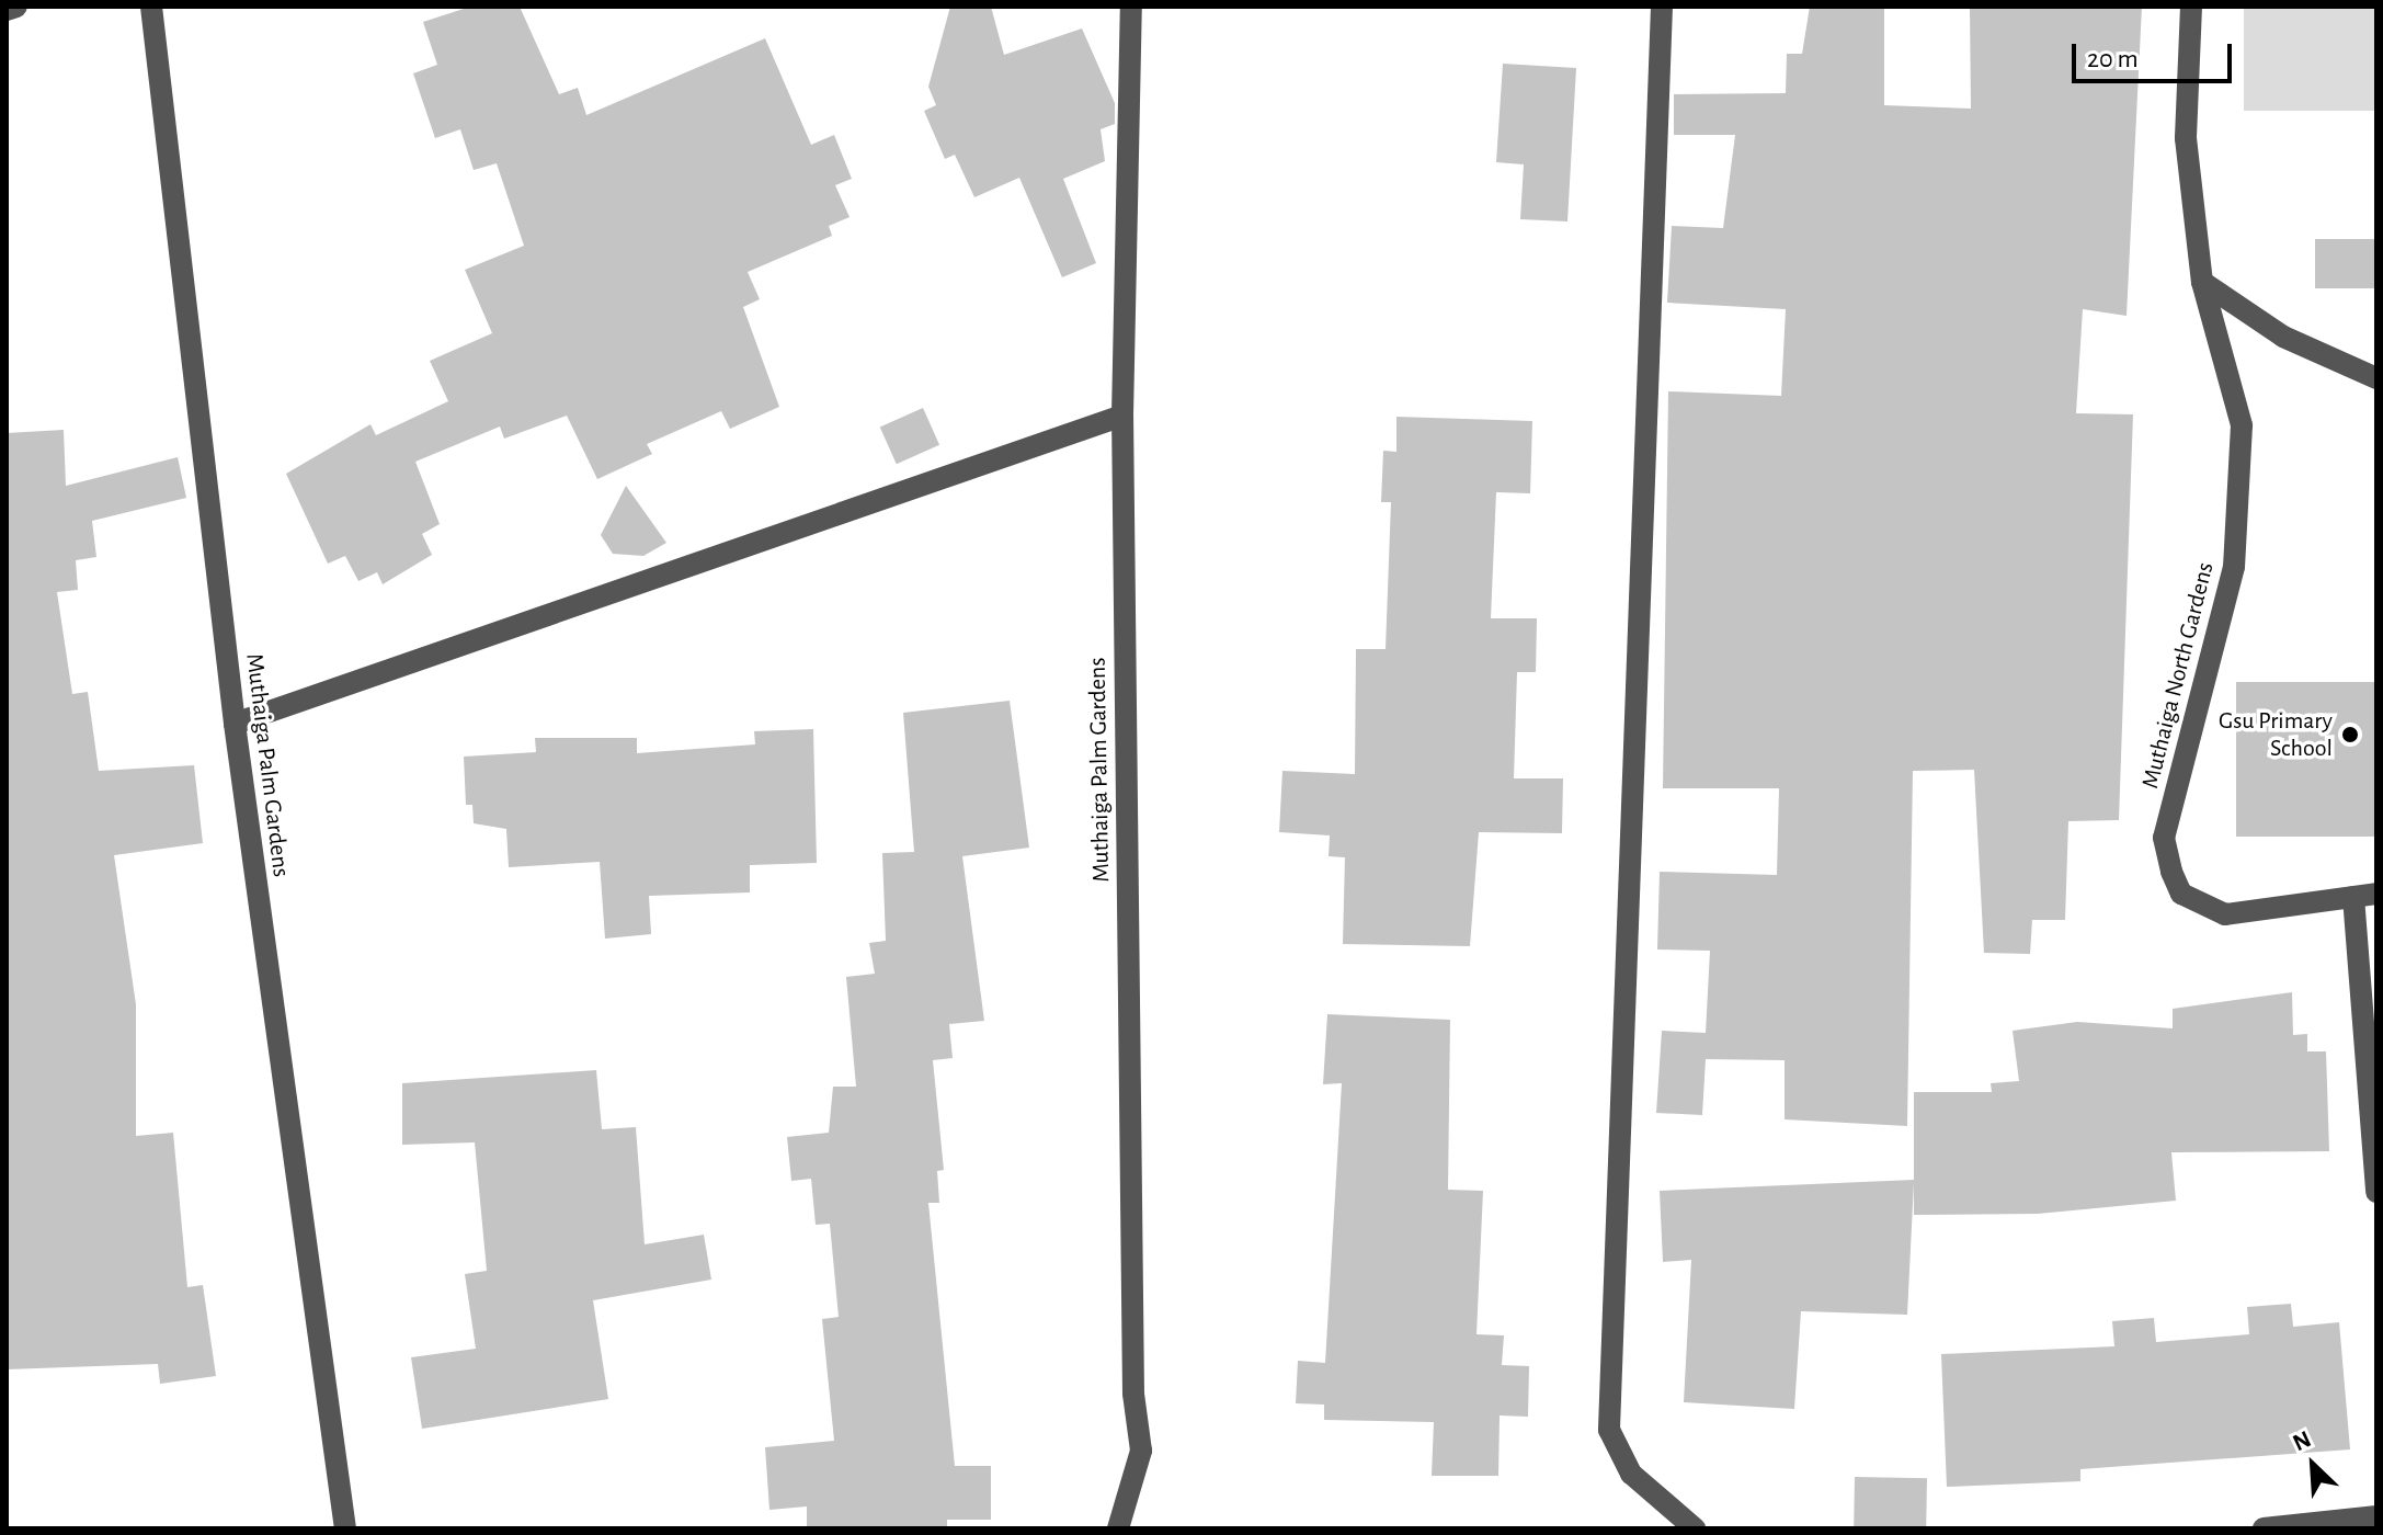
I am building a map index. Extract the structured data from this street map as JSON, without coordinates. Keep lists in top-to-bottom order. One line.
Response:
{"streets":{"street":["Muthaiga North Gardens","Muthaiga Palm Gardens"]},"places":["Gsu Primary School"],"scale_bar":"20 m","north":"top left"}
